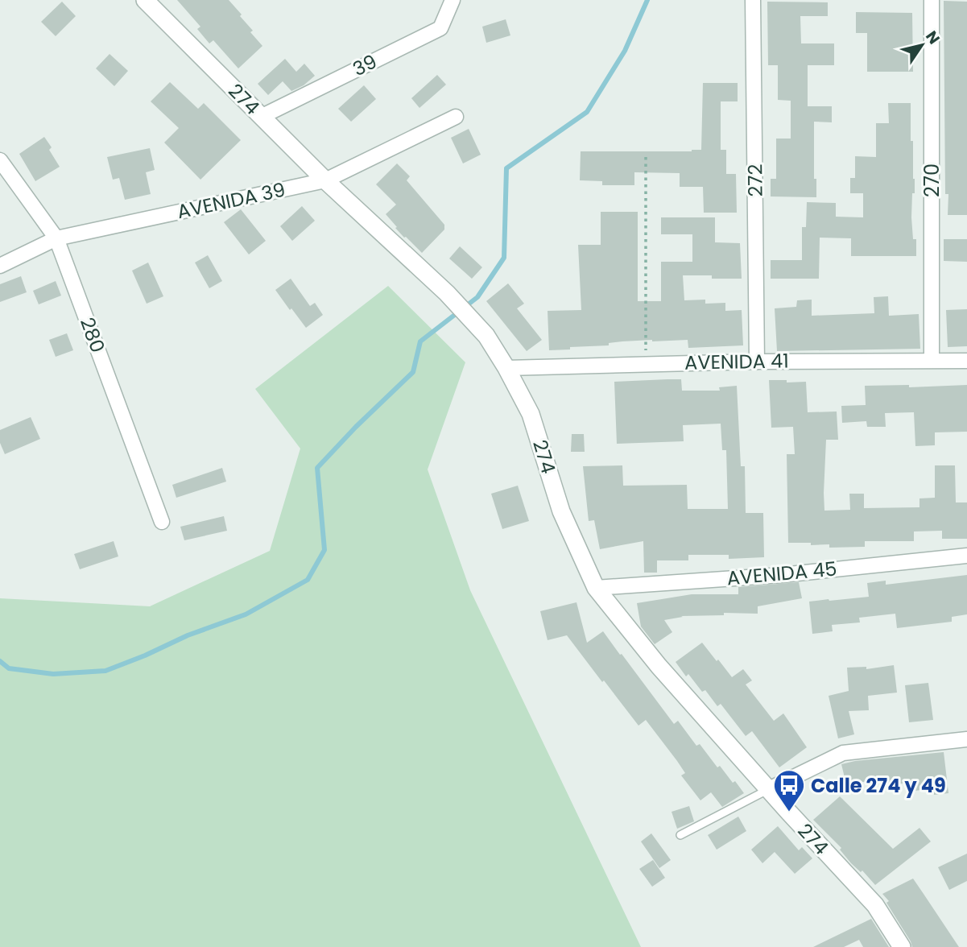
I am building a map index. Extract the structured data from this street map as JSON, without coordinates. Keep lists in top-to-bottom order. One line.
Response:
{"streets":{"street":["39","274","272","270","AVENIDA 39","280","AVENIDA 41","AVENIDA 45"]},"crossings":[["39","274"],["274","AVENIDA 39"],["274","AVENIDA 41"],["274","AVENIDA 45"],["272","AVENIDA 41"],["270","AVENIDA 41"],["AVENIDA 39","280"]],"places":{"bus stop":["Calle 274 y 49"]},"north":"top right"}
